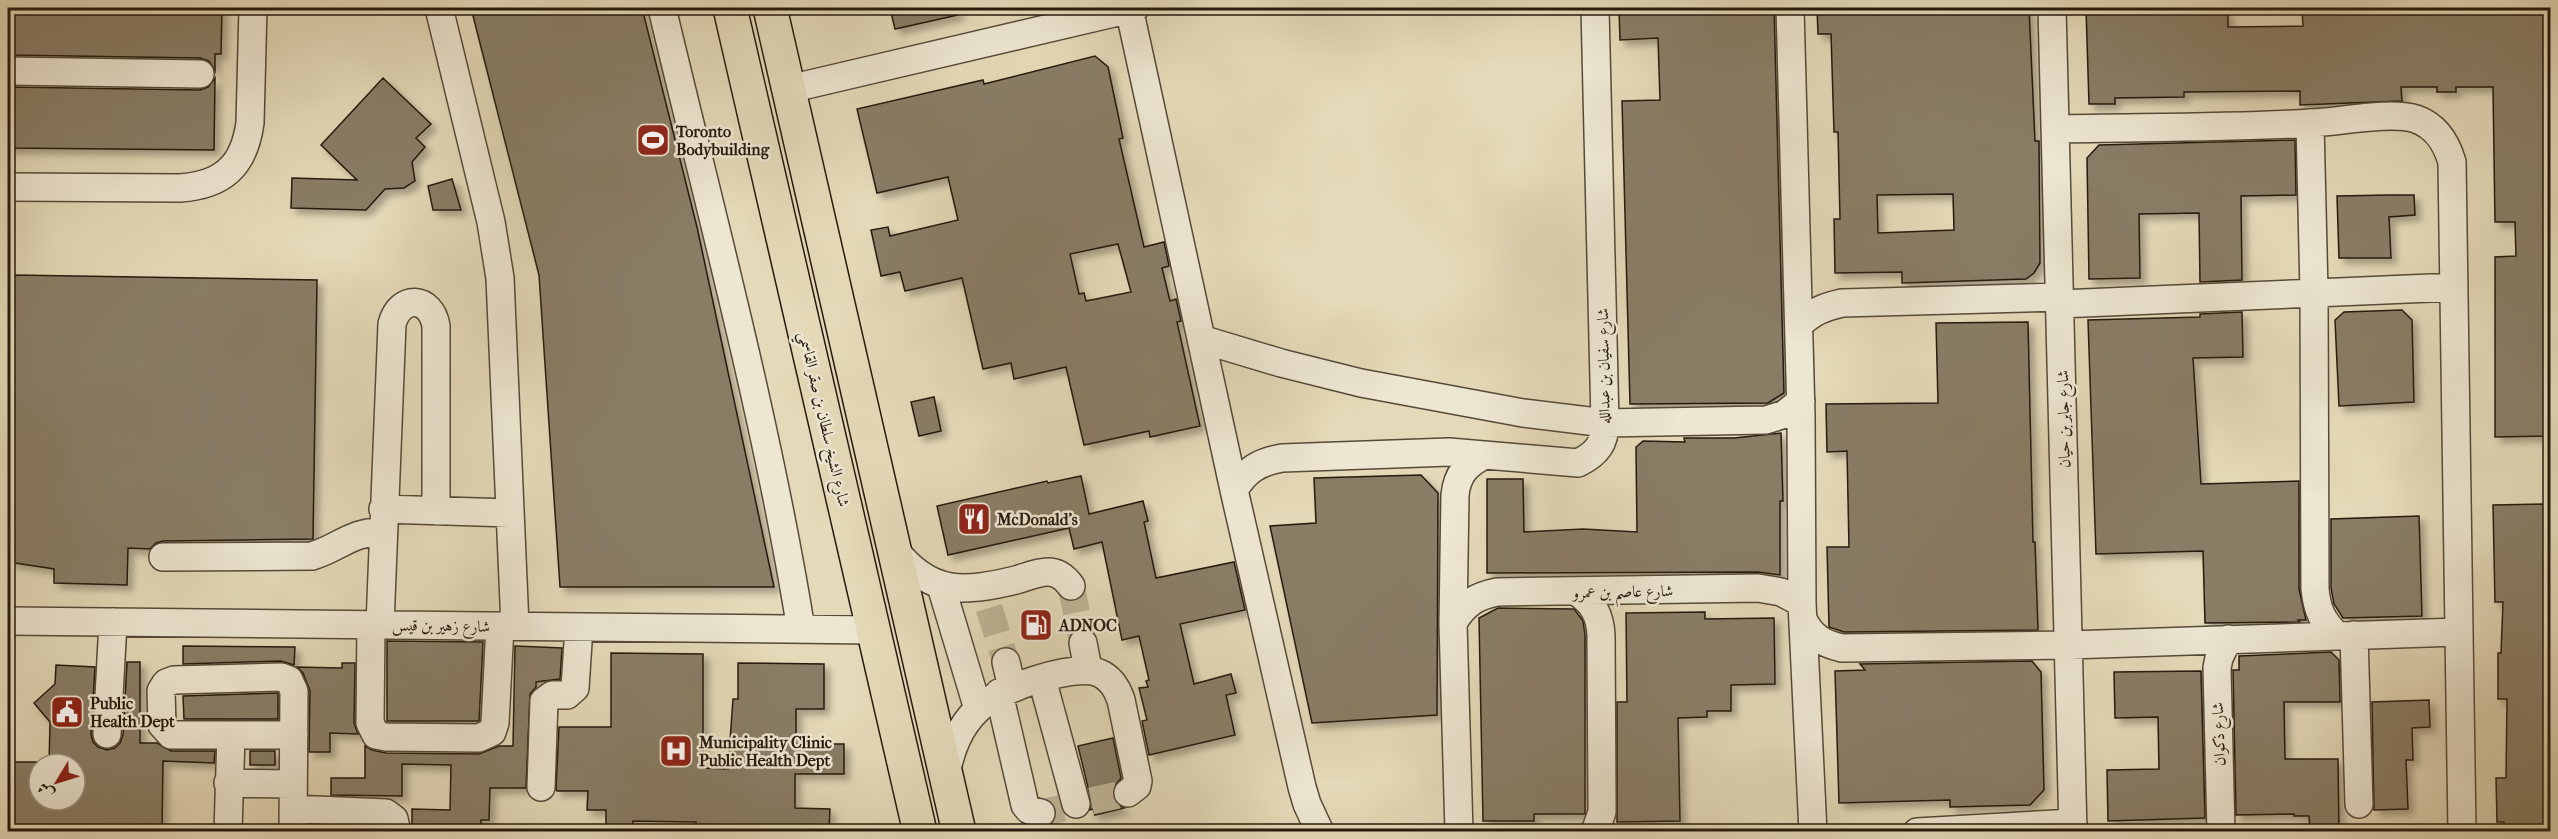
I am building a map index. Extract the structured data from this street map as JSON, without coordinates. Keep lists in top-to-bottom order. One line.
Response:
{"streets":{"main road":["شارع الشيخ سلطان بن صقر القاسمي"],"street":["شارع سفيان بن عبدالله","شارع جابر بن حيان","شارع عاصم بن عمرو","شارع زهير بن قيس","شارع ذكوان"]},"crossings":[["شارع الشيخ سلطان بن صقر القاسمي","شارع زهير بن قيس"]],"places":{"sports":["Toronto Bodybuilding"],"restaurant":["McDonald's"],"fuel station":["ADNOC"],"public building":["Public Health Dept"],"hospital":["Municipality Clinic Public Health Dept"]},"north":"bottom left"}
